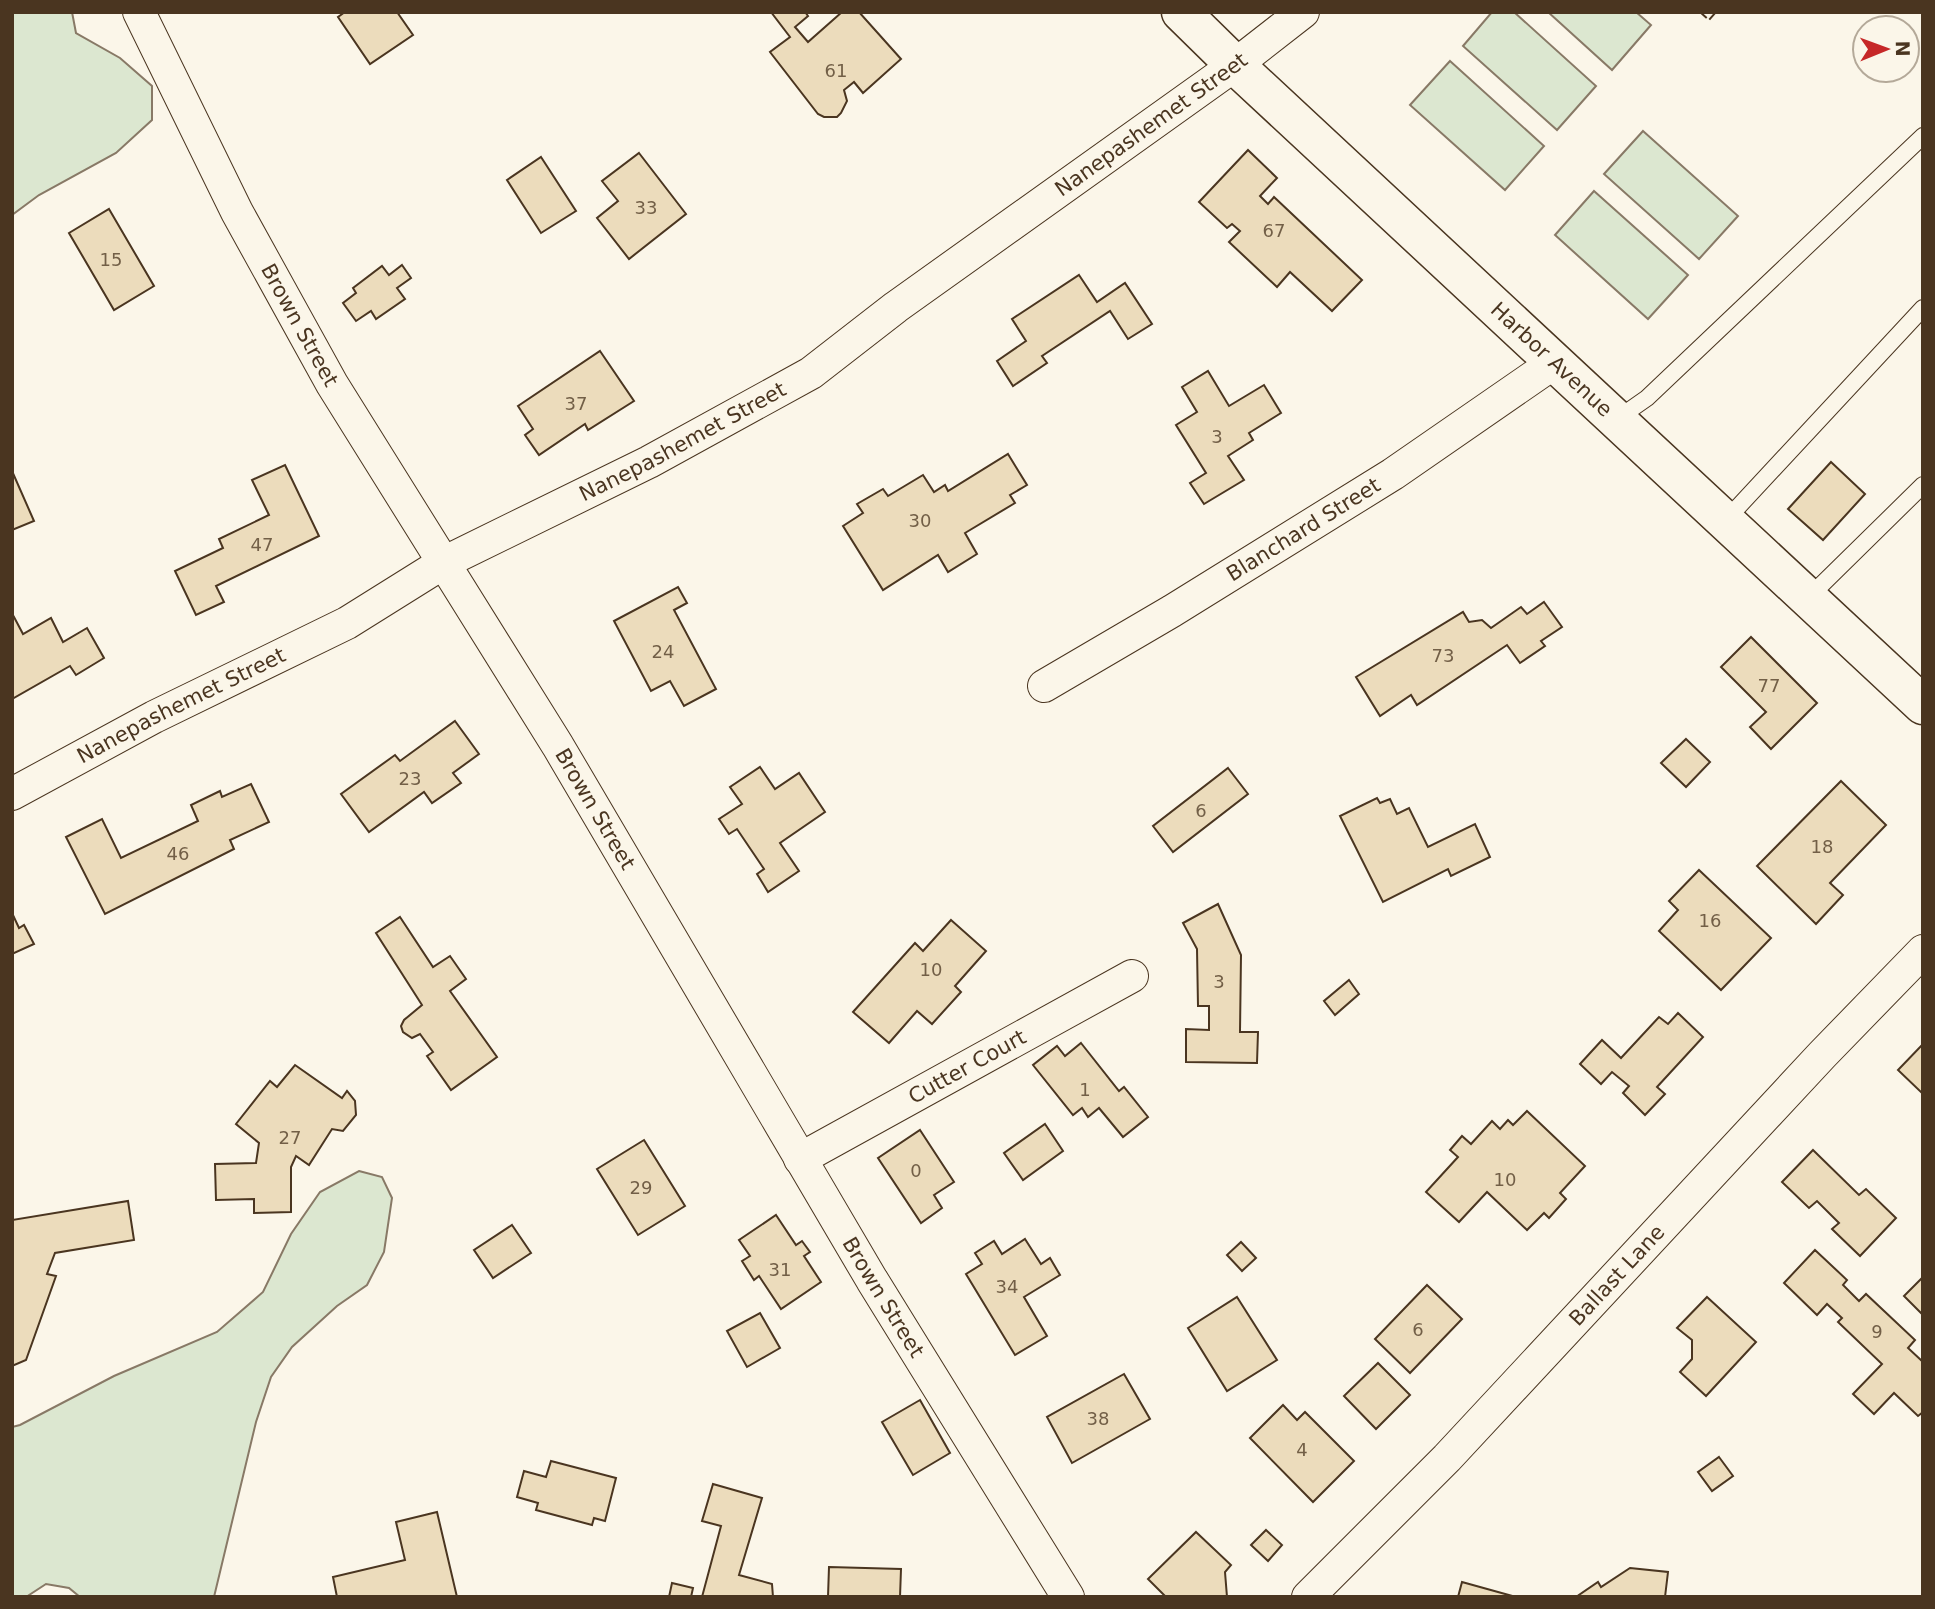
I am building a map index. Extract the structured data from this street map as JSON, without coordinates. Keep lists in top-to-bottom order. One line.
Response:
{"streets":{"main road":["Harbor Avenue"],"street":["Nanepashemet Street","Brown Street","Blanchard Street","Cutter Court","Ballast Lane"]},"crossings":[["Nanepashemet Street","Brown Street"],["Nanepashemet Street","Harbor Avenue"],["Brown Street","Cutter Court"],["Harbor Avenue","Blanchard Street"]],"house_numbers":["61","33","67","15","37","3","30","47","24","73","77","23","6","18","46","16","10","3","1","27","0","10","29","31","34","6","9","38","4"],"north":"right"}
